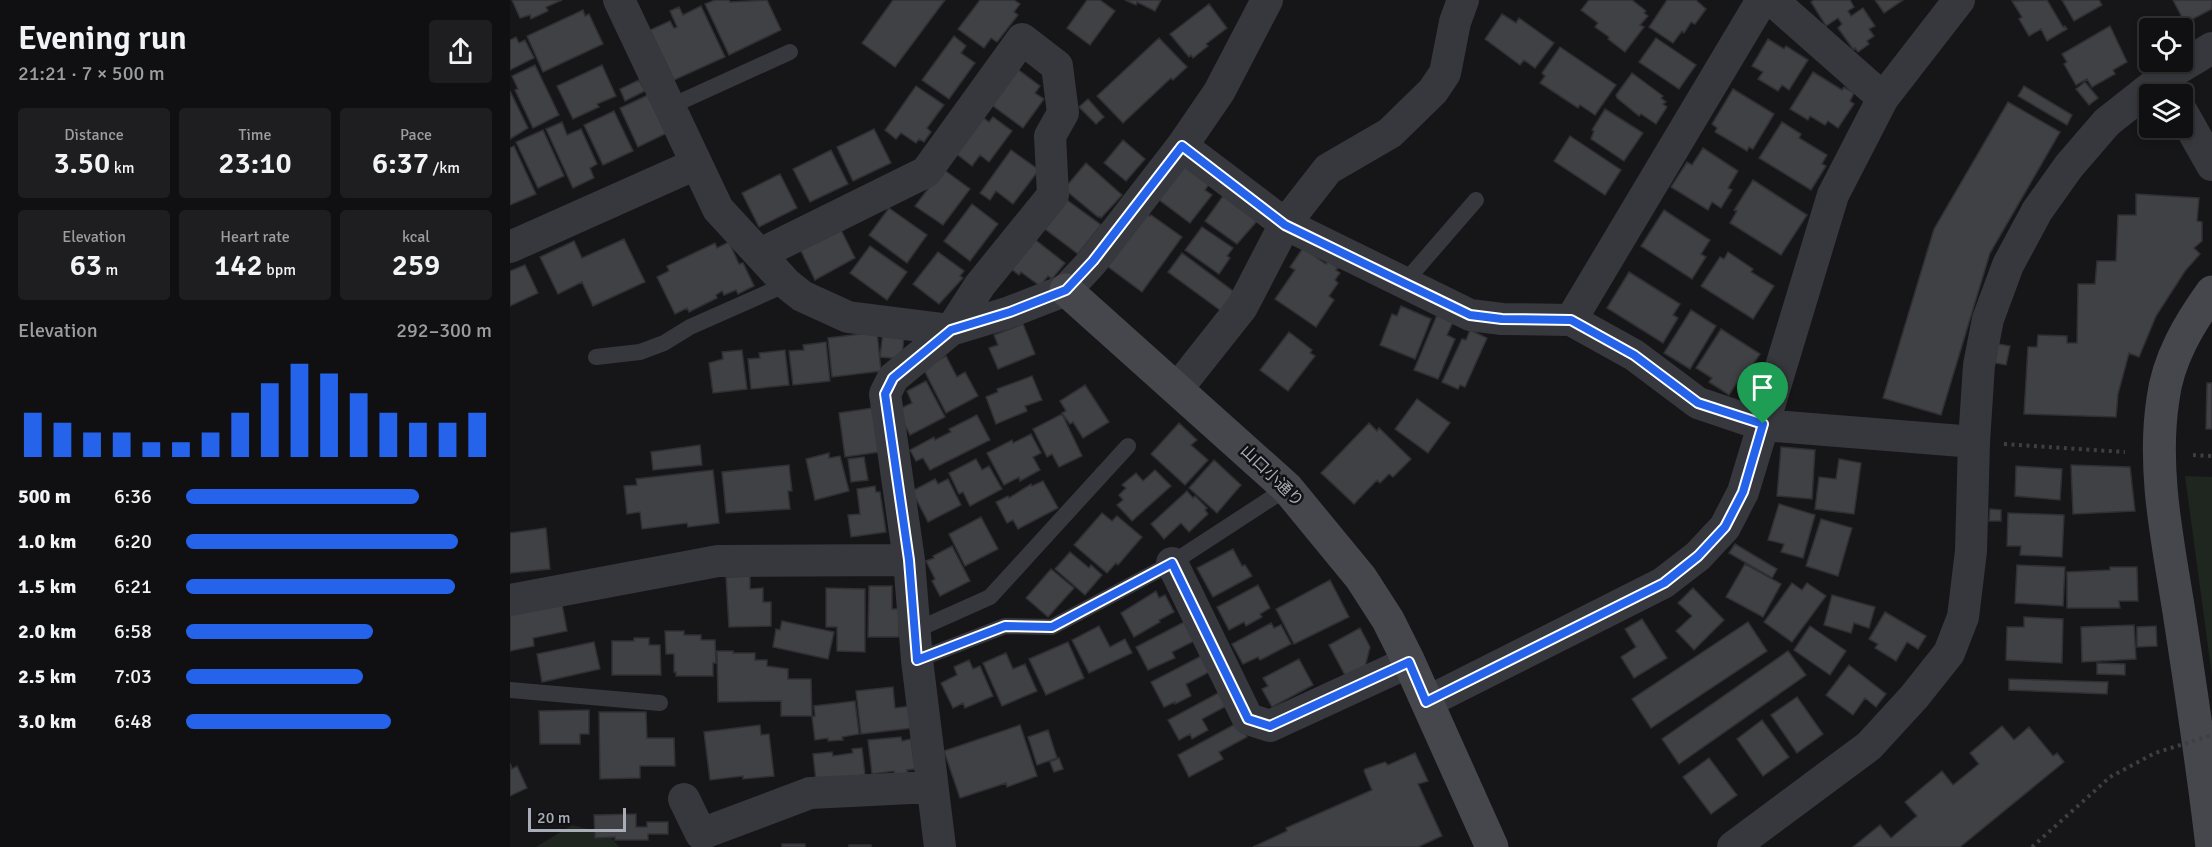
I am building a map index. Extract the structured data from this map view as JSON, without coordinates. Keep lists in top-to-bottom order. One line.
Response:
{"streets":{"street":["山口小通り"]},"scale_bar":"20 m","page":{"heading":["Evening run","21:21 · 7 × 500 m"],"stats":[["Distance","3.50 km"],["Time","23:10"],["Pace","6:37 /km"],["Elevation","63 m"],["Heart rate","142 bpm"],["kcal","259"]],"chart":["Elevation","292–300 m"],"list":[{"name":"500 m","note":"6:36"},{"name":"1.0 km","note":"6:20"},{"name":"1.5 km","note":"6:21"},{"name":"2.0 km","note":"6:58"},{"name":"2.5 km","note":"7:03"},{"name":"3.0 km","note":"6:48"}],"scale":"20 m"}}
